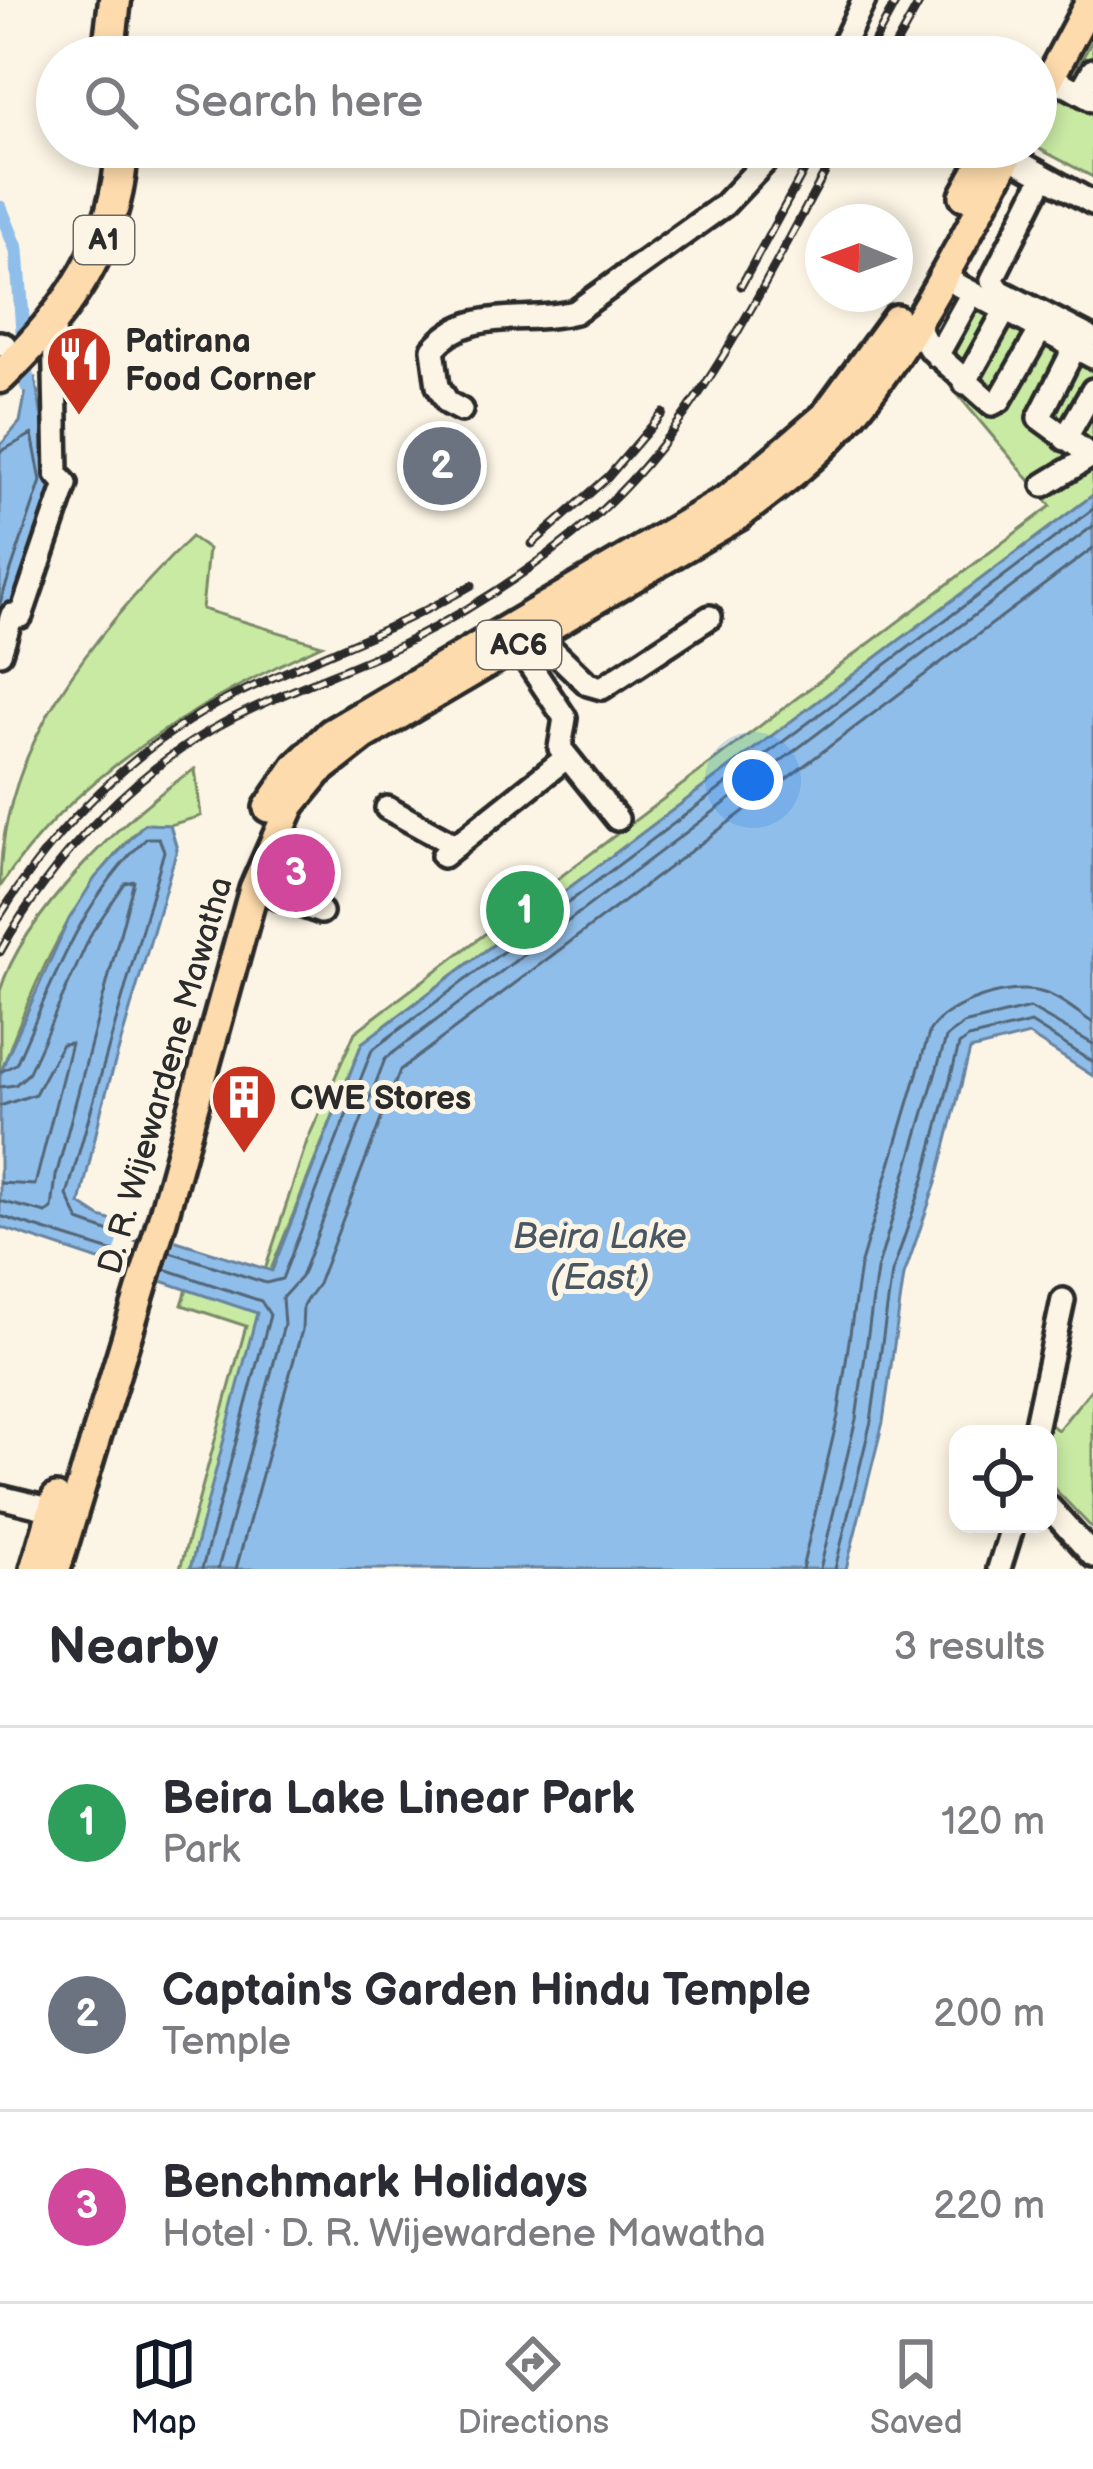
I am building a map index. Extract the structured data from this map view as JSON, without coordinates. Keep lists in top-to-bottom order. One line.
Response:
{"streets":{"highway":["A1"],"main road":["AC6","D. R. Wijewardene Mawatha"]},"water":["Beira Lake (East)"],"places":{"restaurant":["Patirana Food Corner"],"building":["CWE Stores"]},"north":"left","page":{"search":"Search here","pins":["2","3","1"],"heading":["Nearby","3 results"],"list":[{"mark":"1","name":"Beira Lake Linear Park","note":"Park","value":"120 m"},{"mark":"2","name":"Captain's Garden Hindu Temple","note":"Temple","value":"200 m"},{"mark":"3","name":"Benchmark Holidays","note":"Hotel · D. R. Wijewardene Mawatha","value":"220 m"}],"nav":["Map","Directions","Saved"]}}
